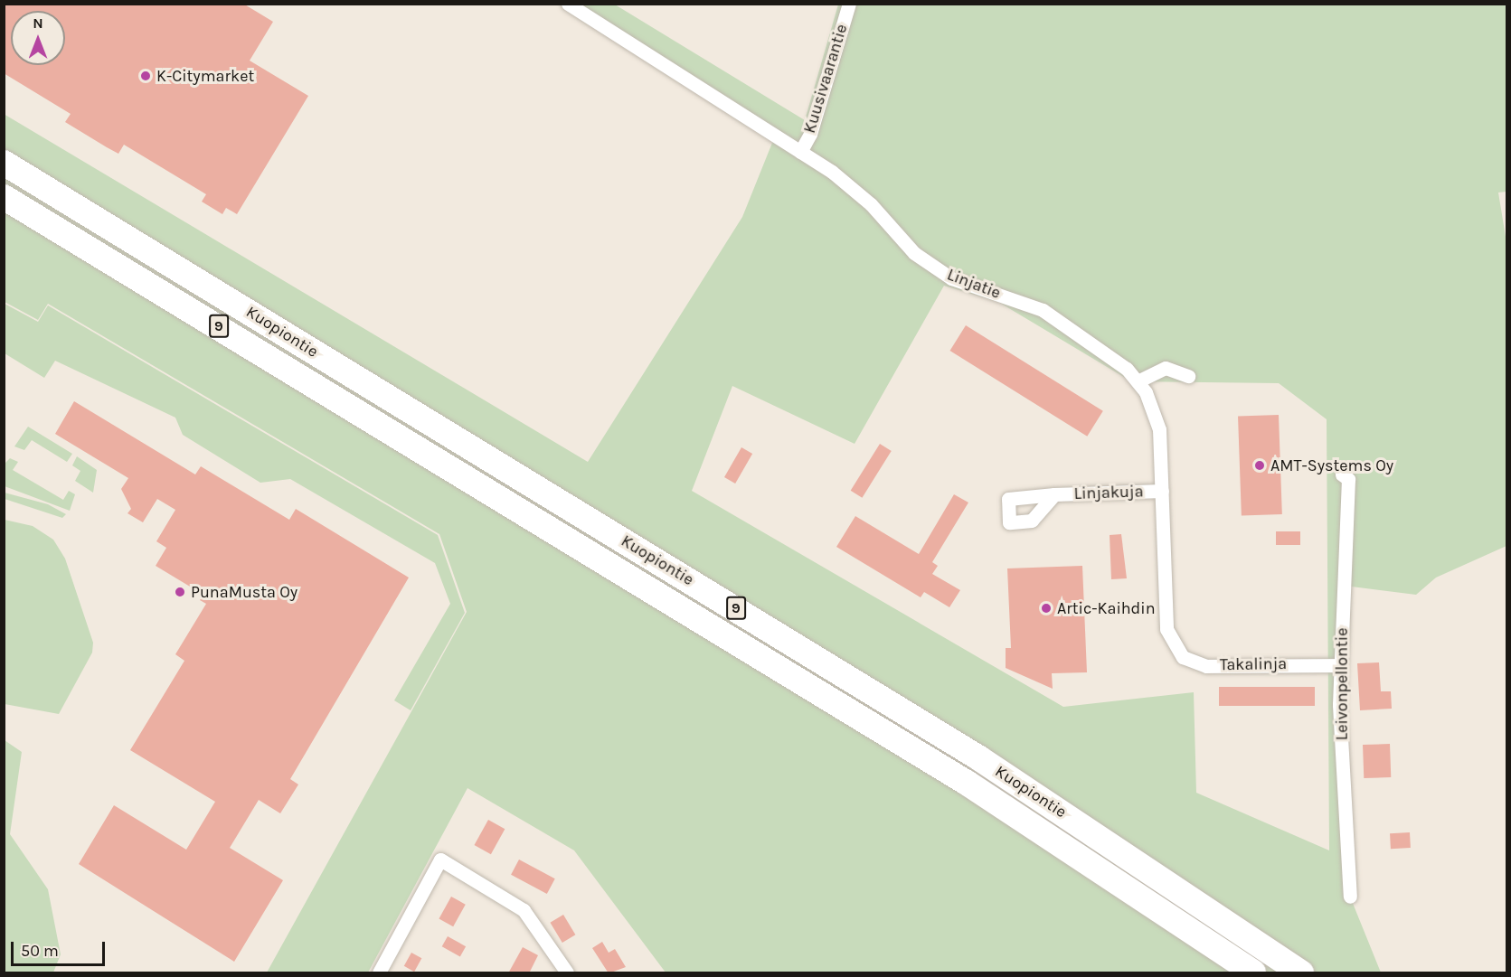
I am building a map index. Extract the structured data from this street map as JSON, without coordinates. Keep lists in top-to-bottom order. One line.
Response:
{"streets":{"highway":["9","Kuopiontie"],"street":["Kuusivaarantie","Linjatie","Linjakuja","Takalinja","Leivonpellontie"]},"crossings":[["Kuusivaarantie","Linjatie"],["Linjatie","Linjakuja"],["Linjatie","Takalinja"],["Takalinja","Leivonpellontie"]],"places":["K-Citymarket","AMT-Systems Oy","PunaMusta Oy","Artic-Kaihdin"],"scale_bar":"50 m","north":"top"}
